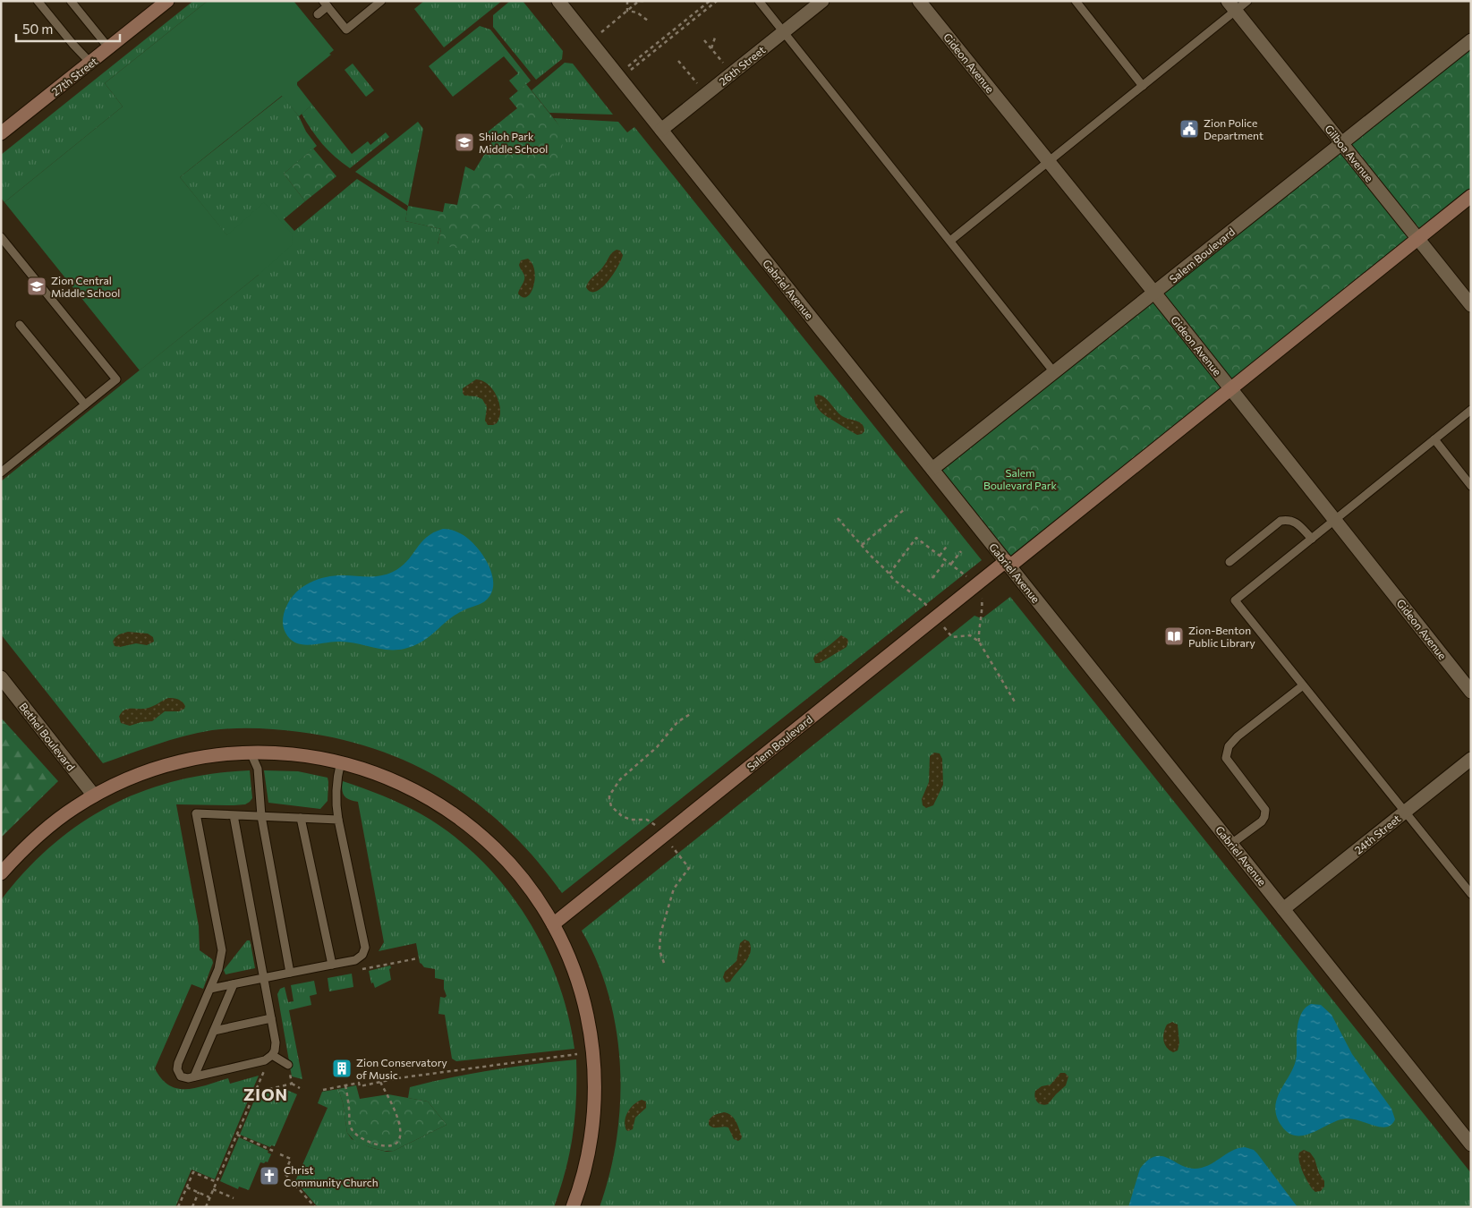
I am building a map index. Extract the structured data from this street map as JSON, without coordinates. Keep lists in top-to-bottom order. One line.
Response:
{"streets":{"street":["Gideon Avenue","26th Street","27th Street","Gilboa Avenue","Salem Boulevard","Gabriel Avenue","Bethel Boulevard","24th Street"]},"crossings":[["Gideon Avenue","Salem Boulevard"],["26th Street","Gabriel Avenue"],["Gilboa Avenue","Salem Boulevard"],["Salem Boulevard","Gabriel Avenue"],["Gabriel Avenue","24th Street"]],"districts":["ZION"],"parks":["Salem Boulevard Park"],"places":{"public building":["Zion Police Department"],"school or university":["Shiloh Park Middle School","Zion Central Middle School"],"library":["Zion-Benton Public Library"],"building":["Zion Conservatory of Music"],"church":["Christ Community Church"]},"scale_bar":"50 m"}
